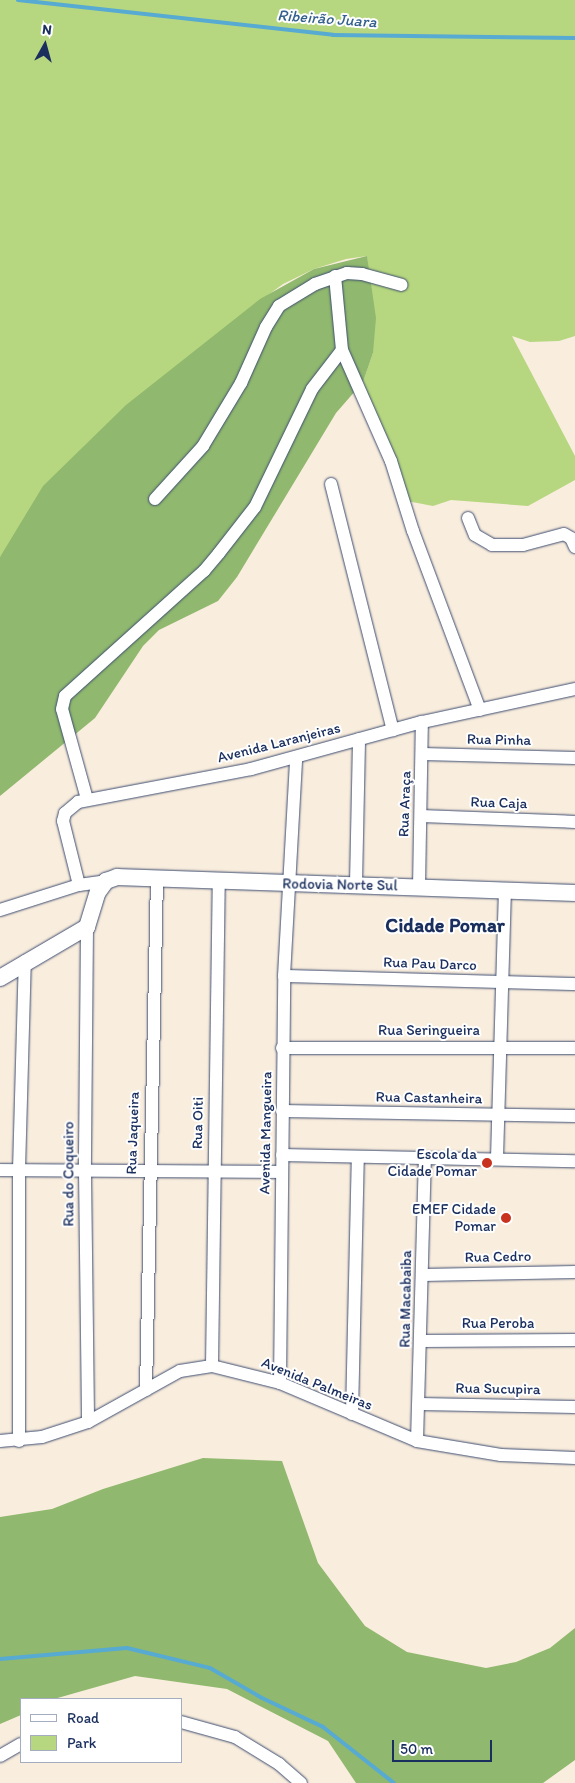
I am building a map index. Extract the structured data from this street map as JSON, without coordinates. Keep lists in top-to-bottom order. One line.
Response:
{"streets":{"street":["Rua Pinha","Avenida Laranjeiras","Rua Caja","Rua Araça","Rodovia Norte Sul","Rua Pau Darco","Rua Seringueira","Rua Castanheira","Rua Oiti","Rua Jaqueira","Avenida Mangueira","Rua do Coqueiro","Rua Cedro","Rua Macabaiba","Rua Peroba","Avenida Palmeiras","Rua Sucupira"]},"crossings":[["Rua Pinha","Rua Araça"],["Avenida Laranjeiras","Rua Araça"],["Avenida Laranjeiras","Rodovia Norte Sul"],["Avenida Laranjeiras","Avenida Mangueira"],["Rua Caja","Rua Araça"],["Rua Araça","Rodovia Norte Sul"],["Rodovia Norte Sul","Rua Oiti"],["Rodovia Norte Sul","Rua Jaqueira"],["Rodovia Norte Sul","Avenida Mangueira"],["Rua Pau Darco","Avenida Mangueira"],["Rua Seringueira","Avenida Mangueira"],["Rua Castanheira","Avenida Mangueira"],["Rua Oiti","Avenida Palmeiras"],["Rua Jaqueira","Avenida Palmeiras"],["Avenida Mangueira","Avenida Palmeiras"],["Rua do Coqueiro","Avenida Palmeiras"],["Rua Cedro","Rua Macabaiba"],["Rua Macabaiba","Rua Peroba"],["Rua Macabaiba","Avenida Palmeiras"],["Rua Macabaiba","Rua Sucupira"]],"districts":["Cidade Pomar"],"water":["Ribeirão Juara"],"places":["Escola da Cidade Pomar","EMEF Cidade Pomar"],"legend":["Road","Park"],"scale_bar":"50 m","north":"top"}
